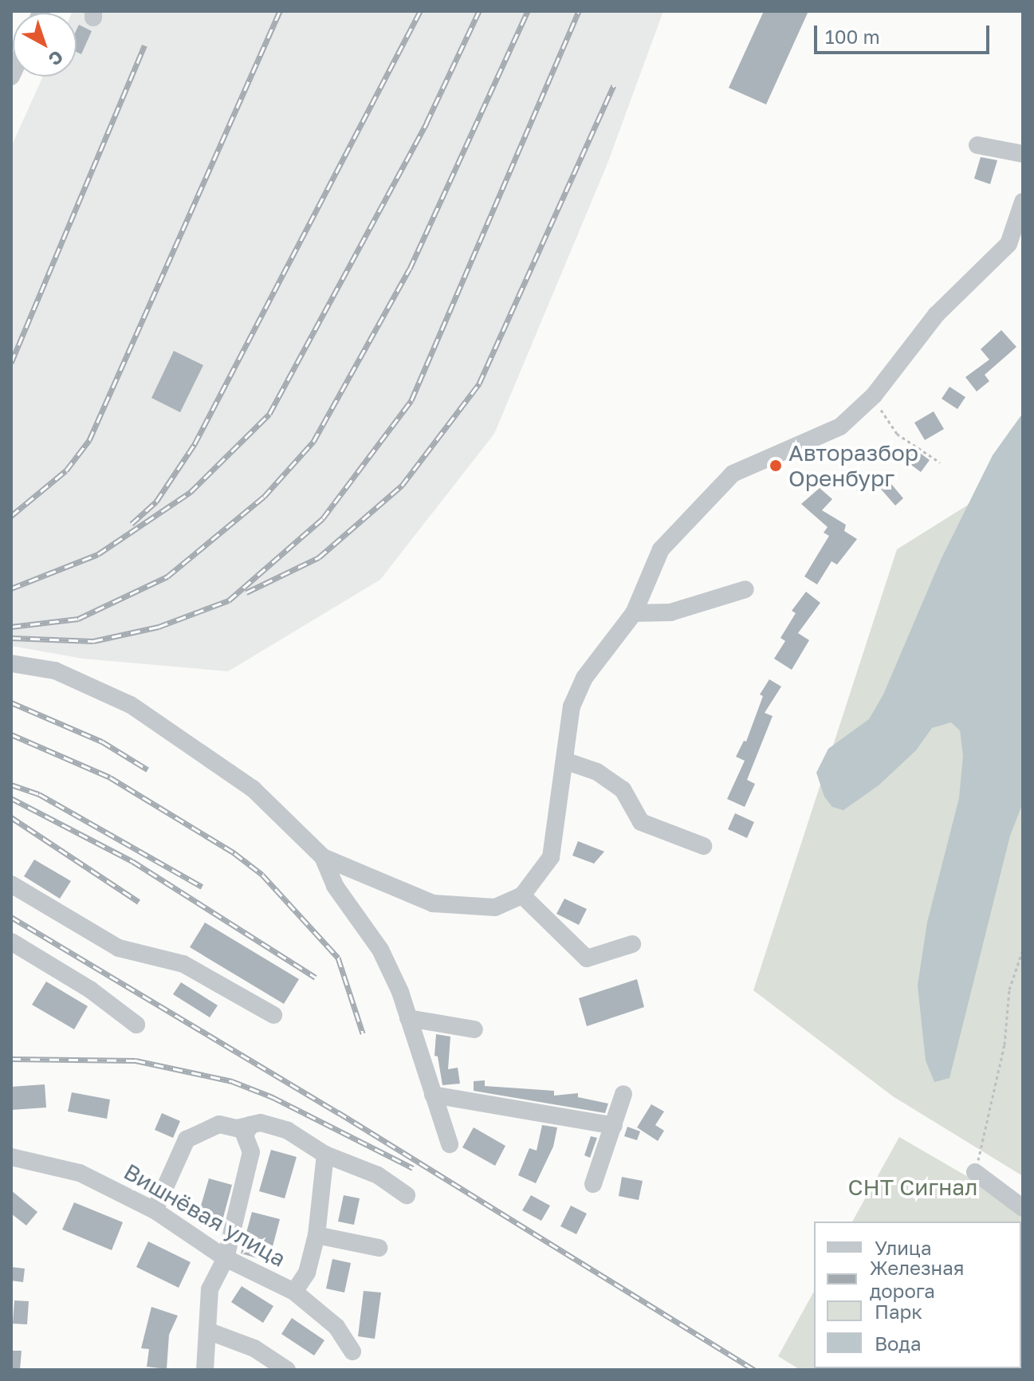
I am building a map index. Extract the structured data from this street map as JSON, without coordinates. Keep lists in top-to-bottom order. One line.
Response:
{"streets":{"street":["Вишнёвая улица"]},"parks":["СНТ Сигнал"],"places":["Авторазбор Оренбург"],"legend":["Улица","Железная дорога","Парк","Вода"],"scale_bar":"100 m","north":"bottom right"}
